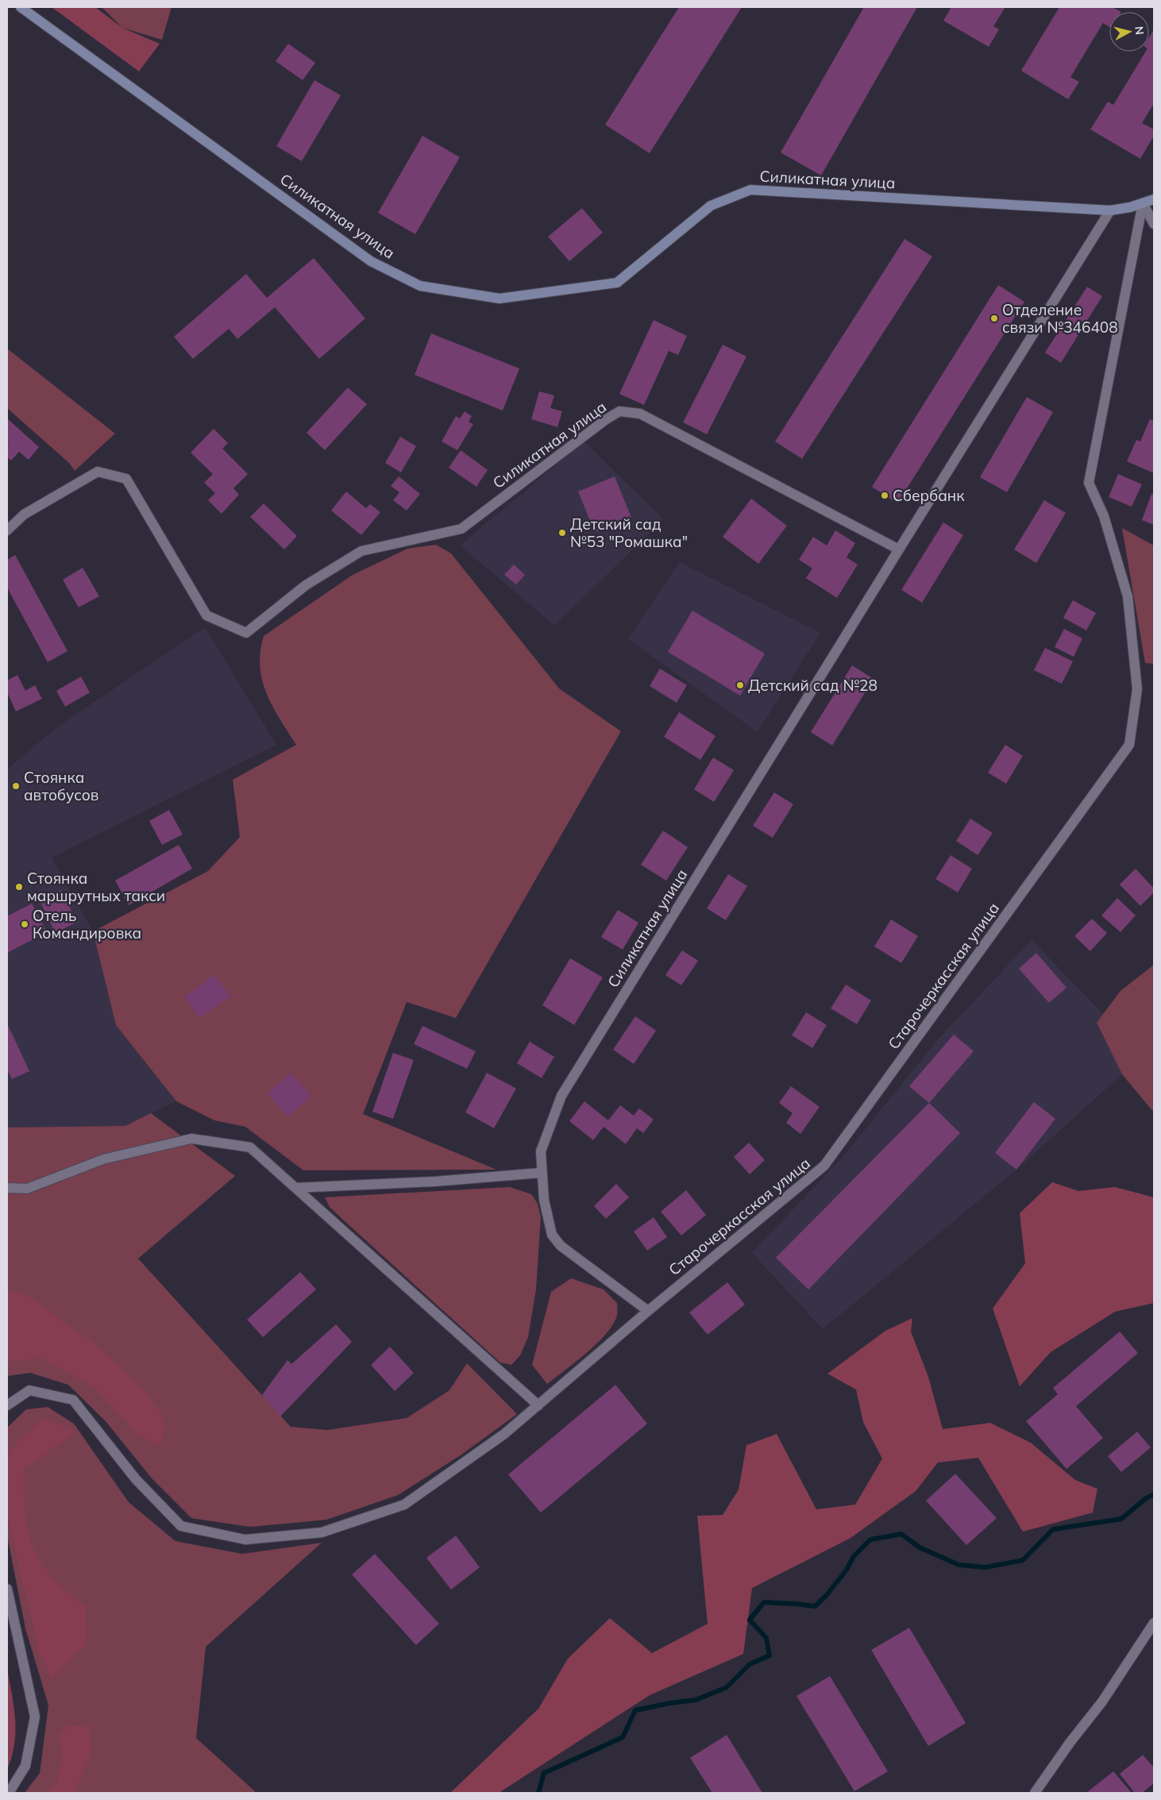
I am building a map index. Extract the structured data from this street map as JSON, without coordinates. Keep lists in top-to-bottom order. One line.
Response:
{"streets":{"street":["Силикатная улица","Старочеркасская улица"]},"crossings":[["Силикатная улица","Старочеркасская улица"]],"places":["Отделение связи №346408","Сбербанк","Детский сад №53 \"Ромашка\"","Детский сад №28","Стоянка автобусов","Стоянка маршрутных такси","Отель Командировка"],"north":"right"}
